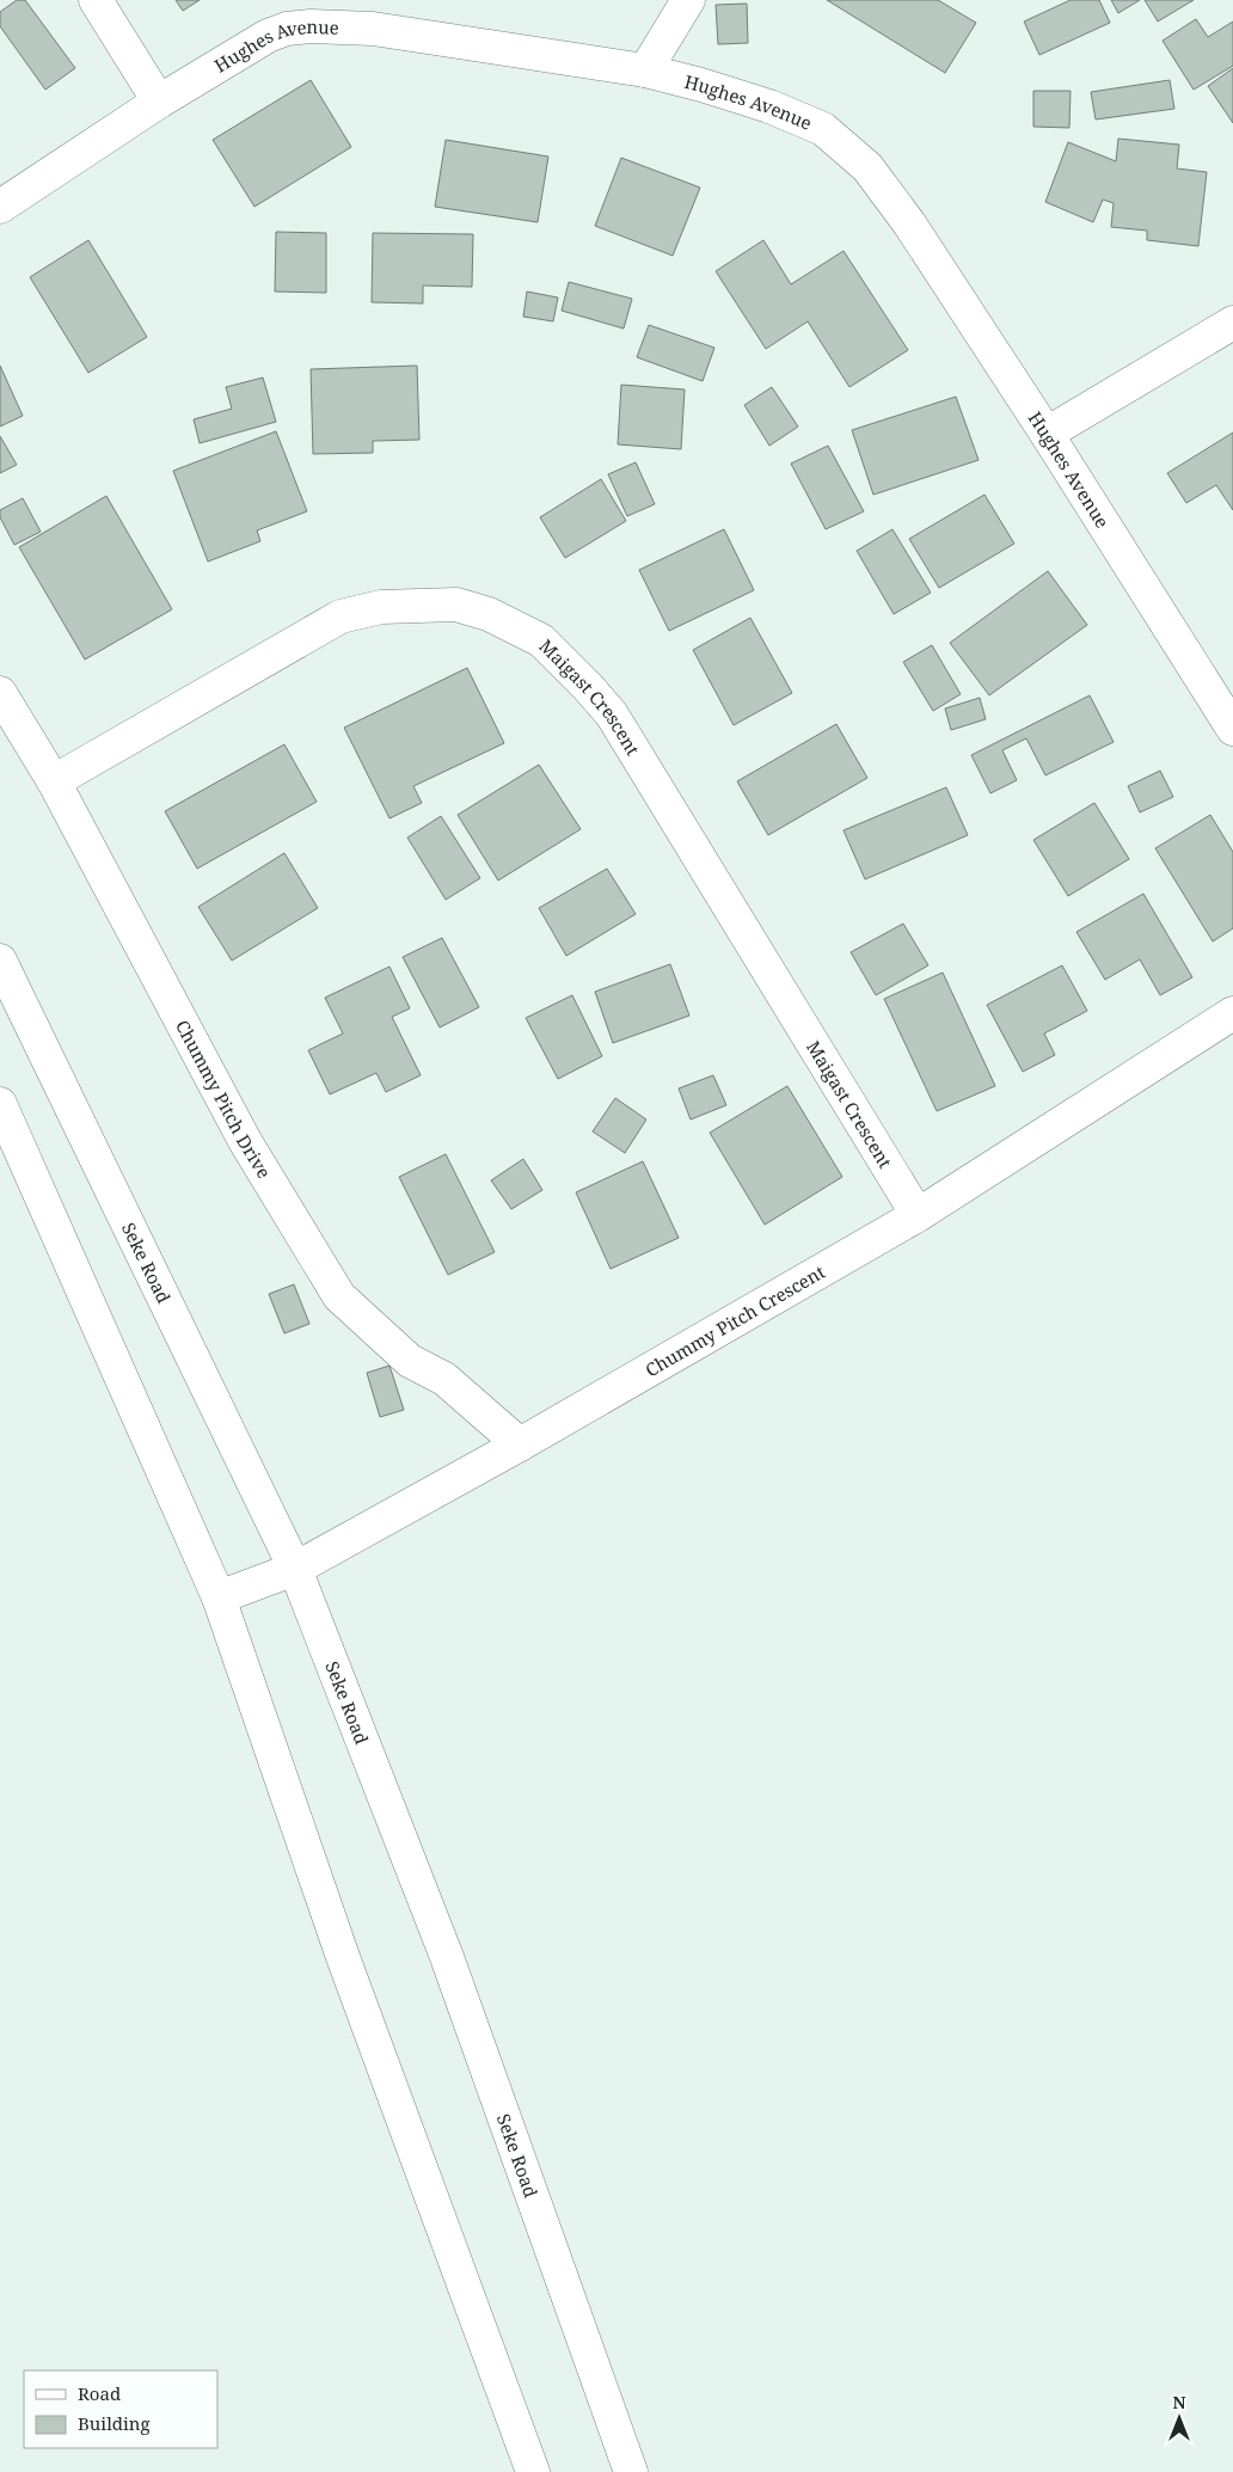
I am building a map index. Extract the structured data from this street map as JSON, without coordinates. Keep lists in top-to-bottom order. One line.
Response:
{"streets":{"street":["Hughes Avenue","Maigast Crescent","Chummy Pitch Drive","Seke Road","Chummy Pitch Crescent"]},"crossings":[["Maigast Crescent","Chummy Pitch Drive"],["Maigast Crescent","Chummy Pitch Crescent"],["Chummy Pitch Drive","Chummy Pitch Crescent"],["Seke Road","Chummy Pitch Crescent"]],"legend":["Road","Building"],"north":"top"}
